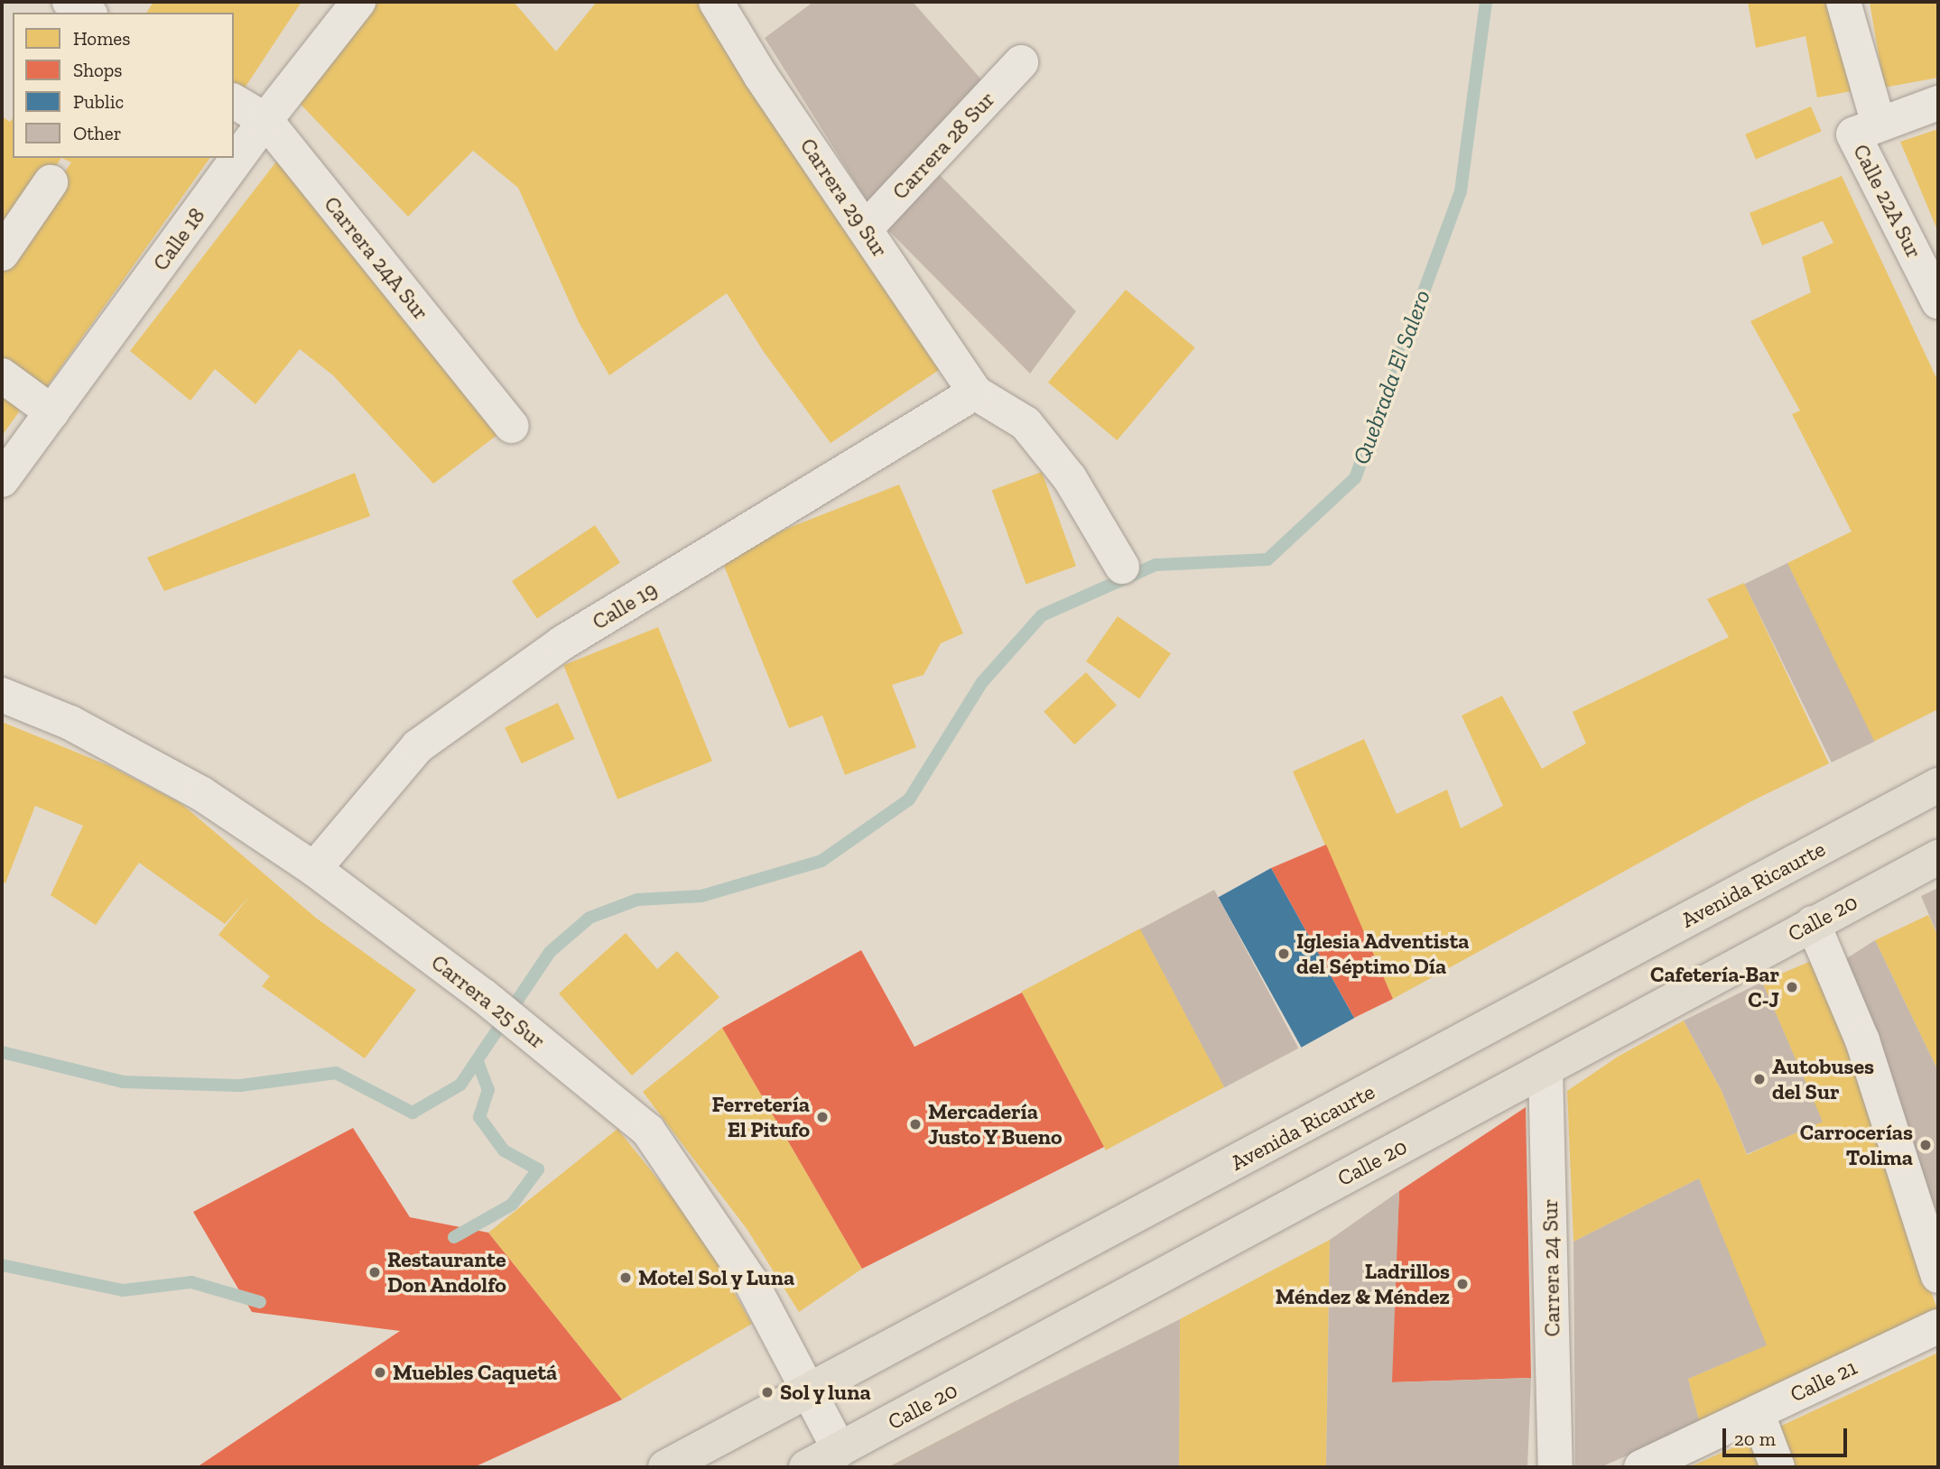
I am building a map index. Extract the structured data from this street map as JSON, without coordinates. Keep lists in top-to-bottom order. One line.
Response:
{"streets":{"main road":["Avenida Ricaurte","Calle 20"],"street":["Carrera 28 Sur","Carrera 29 Sur","Calle 22A Sur","Calle 18","Carrera 24A Sur","Calle 19","Carrera 25 Sur","Carrera 24 Sur","Calle 21"]},"crossings":[["Carrera 28 Sur","Carrera 29 Sur"],["Carrera 29 Sur","Calle 19"],["Calle 18","Carrera 24A Sur"],["Calle 19","Carrera 25 Sur"],["Avenida Ricaurte","Carrera 25 Sur"],["Calle 20","Carrera 25 Sur"],["Calle 20","Carrera 24 Sur"]],"water":["Quebrada El Salero"],"places":["Iglesia Adventista del Séptimo Día","Cafetería-Bar C-J","Autobuses del Sur","Ferretería El Pitufo","Mercadería Justo Y Bueno","Carrocerías Tolima","Restaurante Don Andolfo","Motel Sol y Luna","Ladrillos Méndez & Méndez","Muebles Caquetá","Sol y luna"],"legend":["Homes","Shops","Public","Other"],"scale_bar":"20 m"}
